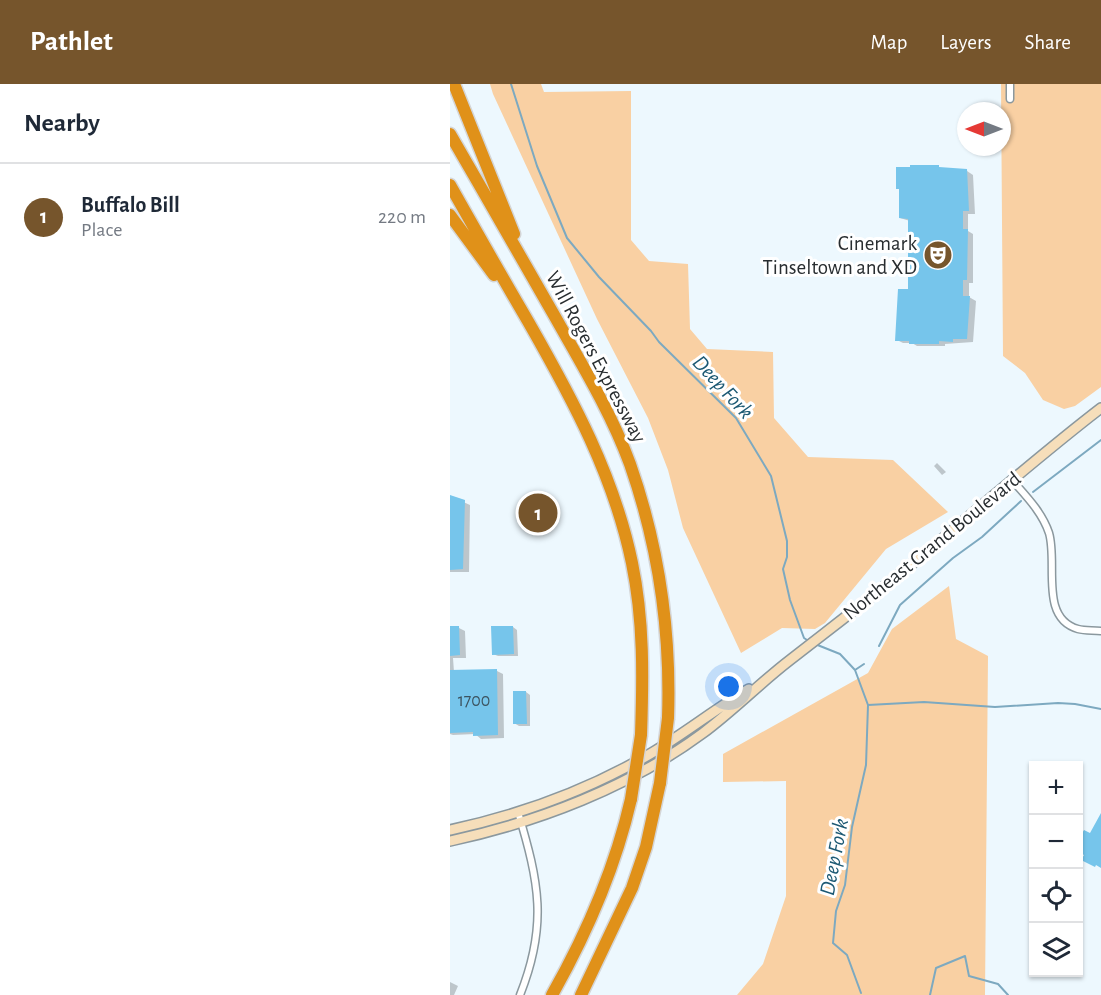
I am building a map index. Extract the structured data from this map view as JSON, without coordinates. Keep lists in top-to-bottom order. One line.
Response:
{"streets":{"highway":["Will Rogers Expressway"],"street":["Northeast Grand Boulevard"]},"water":["Deep Fork"],"places":{"theatre":["Cinemark Tinseltown and XD"]},"house_numbers":["1700"],"north":"left","page":{"header":"Pathlet","nav":["Map","Layers","Share"],"heading":"Nearby","list":[{"mark":"1","name":"Buffalo Bill","note":"Place","value":"220 m"}],"pins":"1","map_buttons":["+","−"]}}
